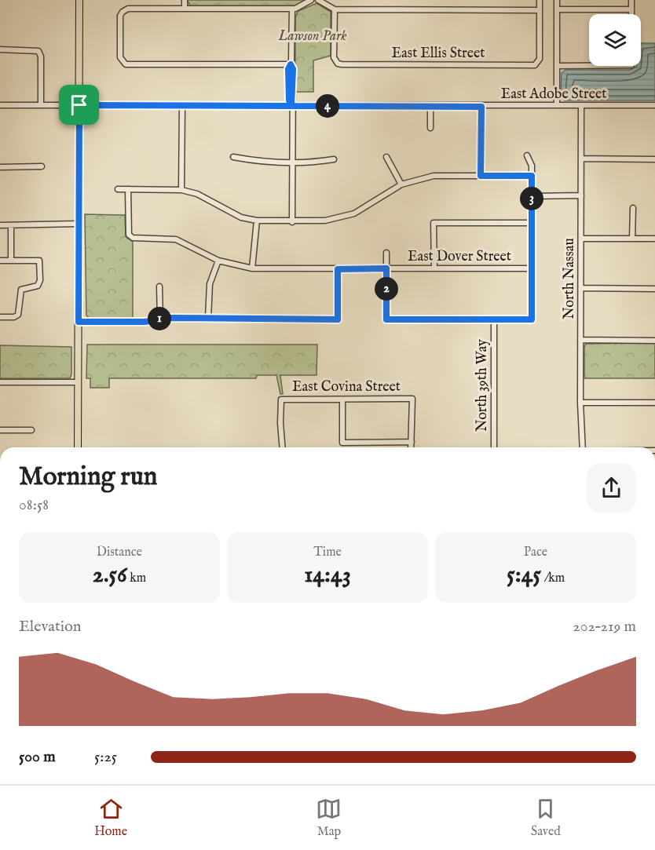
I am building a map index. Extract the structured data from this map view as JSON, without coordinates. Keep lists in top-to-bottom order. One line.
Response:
{"streets":{"street":["East Ellis Street","East Adobe Street","East Dover Street","North Nassau","North 39th Way","East Covina Street"]},"crossings":[["East Adobe Street","North Nassau"]],"parks":["Lawson Park"],"page":{"pins":["4","3","2","1"],"heading":["Morning run","08:58"],"stats":[["Distance","2.56 km"],["Time","14:43"],["Pace","5:45 /km"]],"chart":["Elevation","202–219 m"],"list":[{"name":"500 m","note":"5:25"}],"tabs":["Home","Map","Saved"]}}
